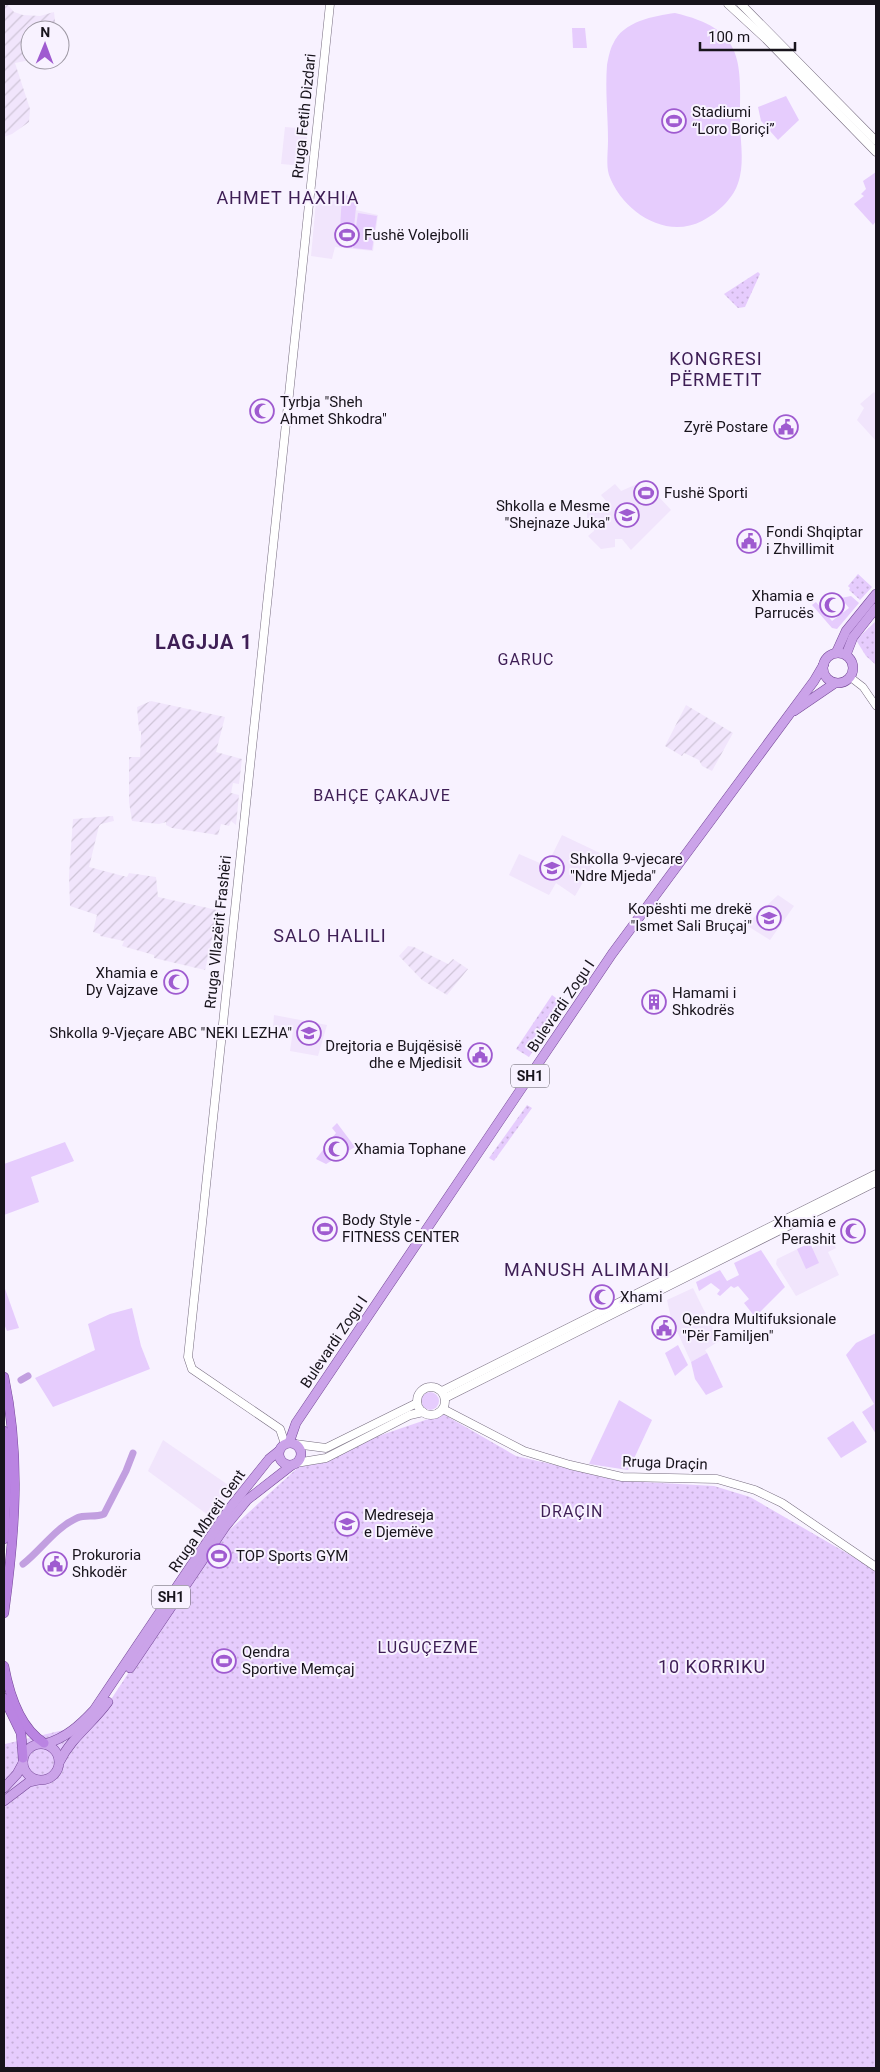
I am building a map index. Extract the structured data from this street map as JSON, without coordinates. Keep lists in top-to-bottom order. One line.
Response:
{"streets":{"main road":["Rruga Fetih Dizdari","Rruga Vllazërit Frashëri","Bulevardi Zogu I","SH1","Rruga Draçin","Rruga Mbreti Gent"]},"crossings":[["Rruga Fetih Dizdari","Rruga Vllazërit Frashëri"],["Rruga Vllazërit Frashëri","Bulevardi Zogu I"],["Rruga Vllazërit Frashëri","Rruga Mbreti Gent"],["Bulevardi Zogu I","Rruga Mbreti Gent"],["SH1","Rruga Mbreti Gent"]],"districts":["AHMET HAXHIA","KONGRESI PËRMETIT","LAGJJA 1","GARUC","BAHÇE ÇAKAJVE","SALO HALILI","MANUSH ALIMANI","DRAÇIN","LUGUÇEZME","10 KORRIKU"],"places":{"sports":["Stadiumi “Loro Boriçi”","Fushë Volejbolli","Fushë Sporti","Body Style - FITNESS CENTER","TOP Sports GYM","Qendra Sportive Memçaj"],"mosque":["Tyrbja \"Sheh Ahmet Shkodra\"","Xhamia e Parrucës","Xhamia e Dy Vajzave","Xhamia Tophane","Xhamia e Perashit","Xhami"],"public building":["Zyrë Postare","Fondi Shqiptar i Zhvillimit","Drejtoria e Bujqësisë dhe e Mjedisit","Qendra Multifuksionale \"Për Familjen\"","Prokuroria Shkodër"],"school or university":["Shkolla e Mesme \"Shejnaze Juka\"","Shkolla 9-vjecare \"Ndre Mjeda\"","Kopështi me drekë \"Ismet Sali Bruçaj\"","Shkolla 9-Vjeçare ABC \"NEKI LEZHA\"","Medreseja e Djemëve"],"building":["Hamami i Shkodrës"]},"scale_bar":"100 m","north":"top"}
